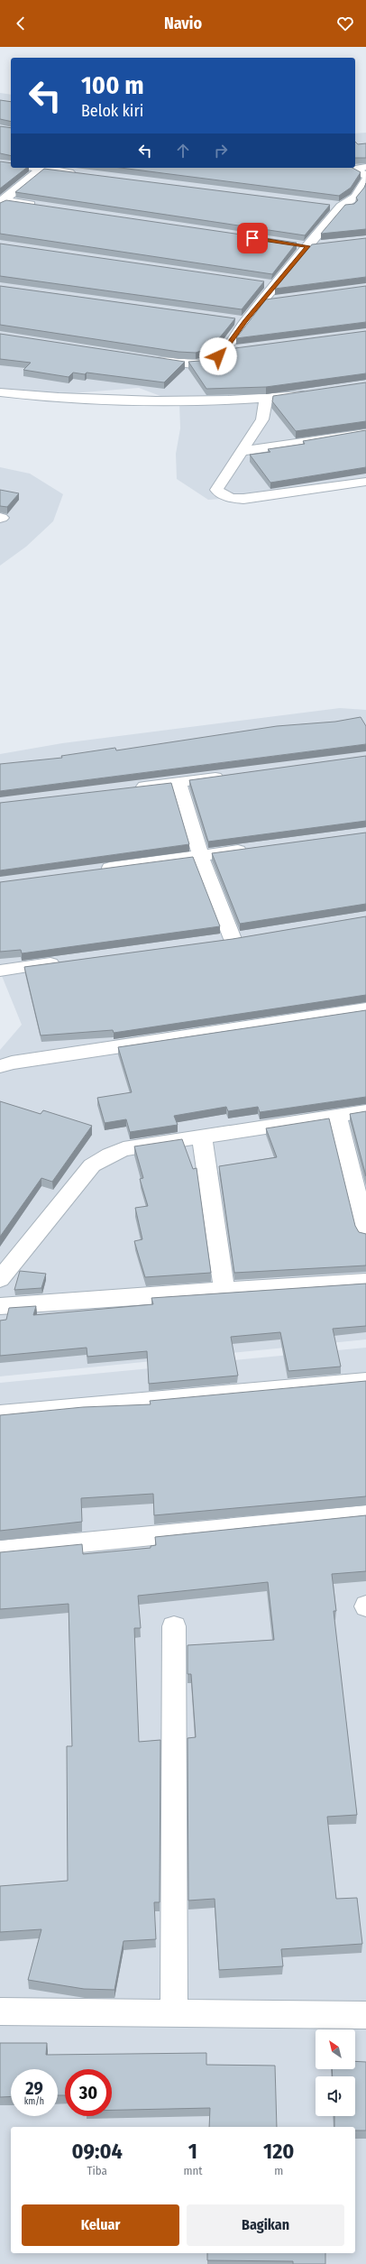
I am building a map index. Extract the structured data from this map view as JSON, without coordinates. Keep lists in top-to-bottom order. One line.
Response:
{"north":"top left","page":{"header":"Navio","turn":["100 m","Belok kiri"],"speed":"29 km/h","limit":"30","eta":["09:04","Tiba","1","mnt","120","m"],"buttons":["Keluar","Bagikan"]}}
